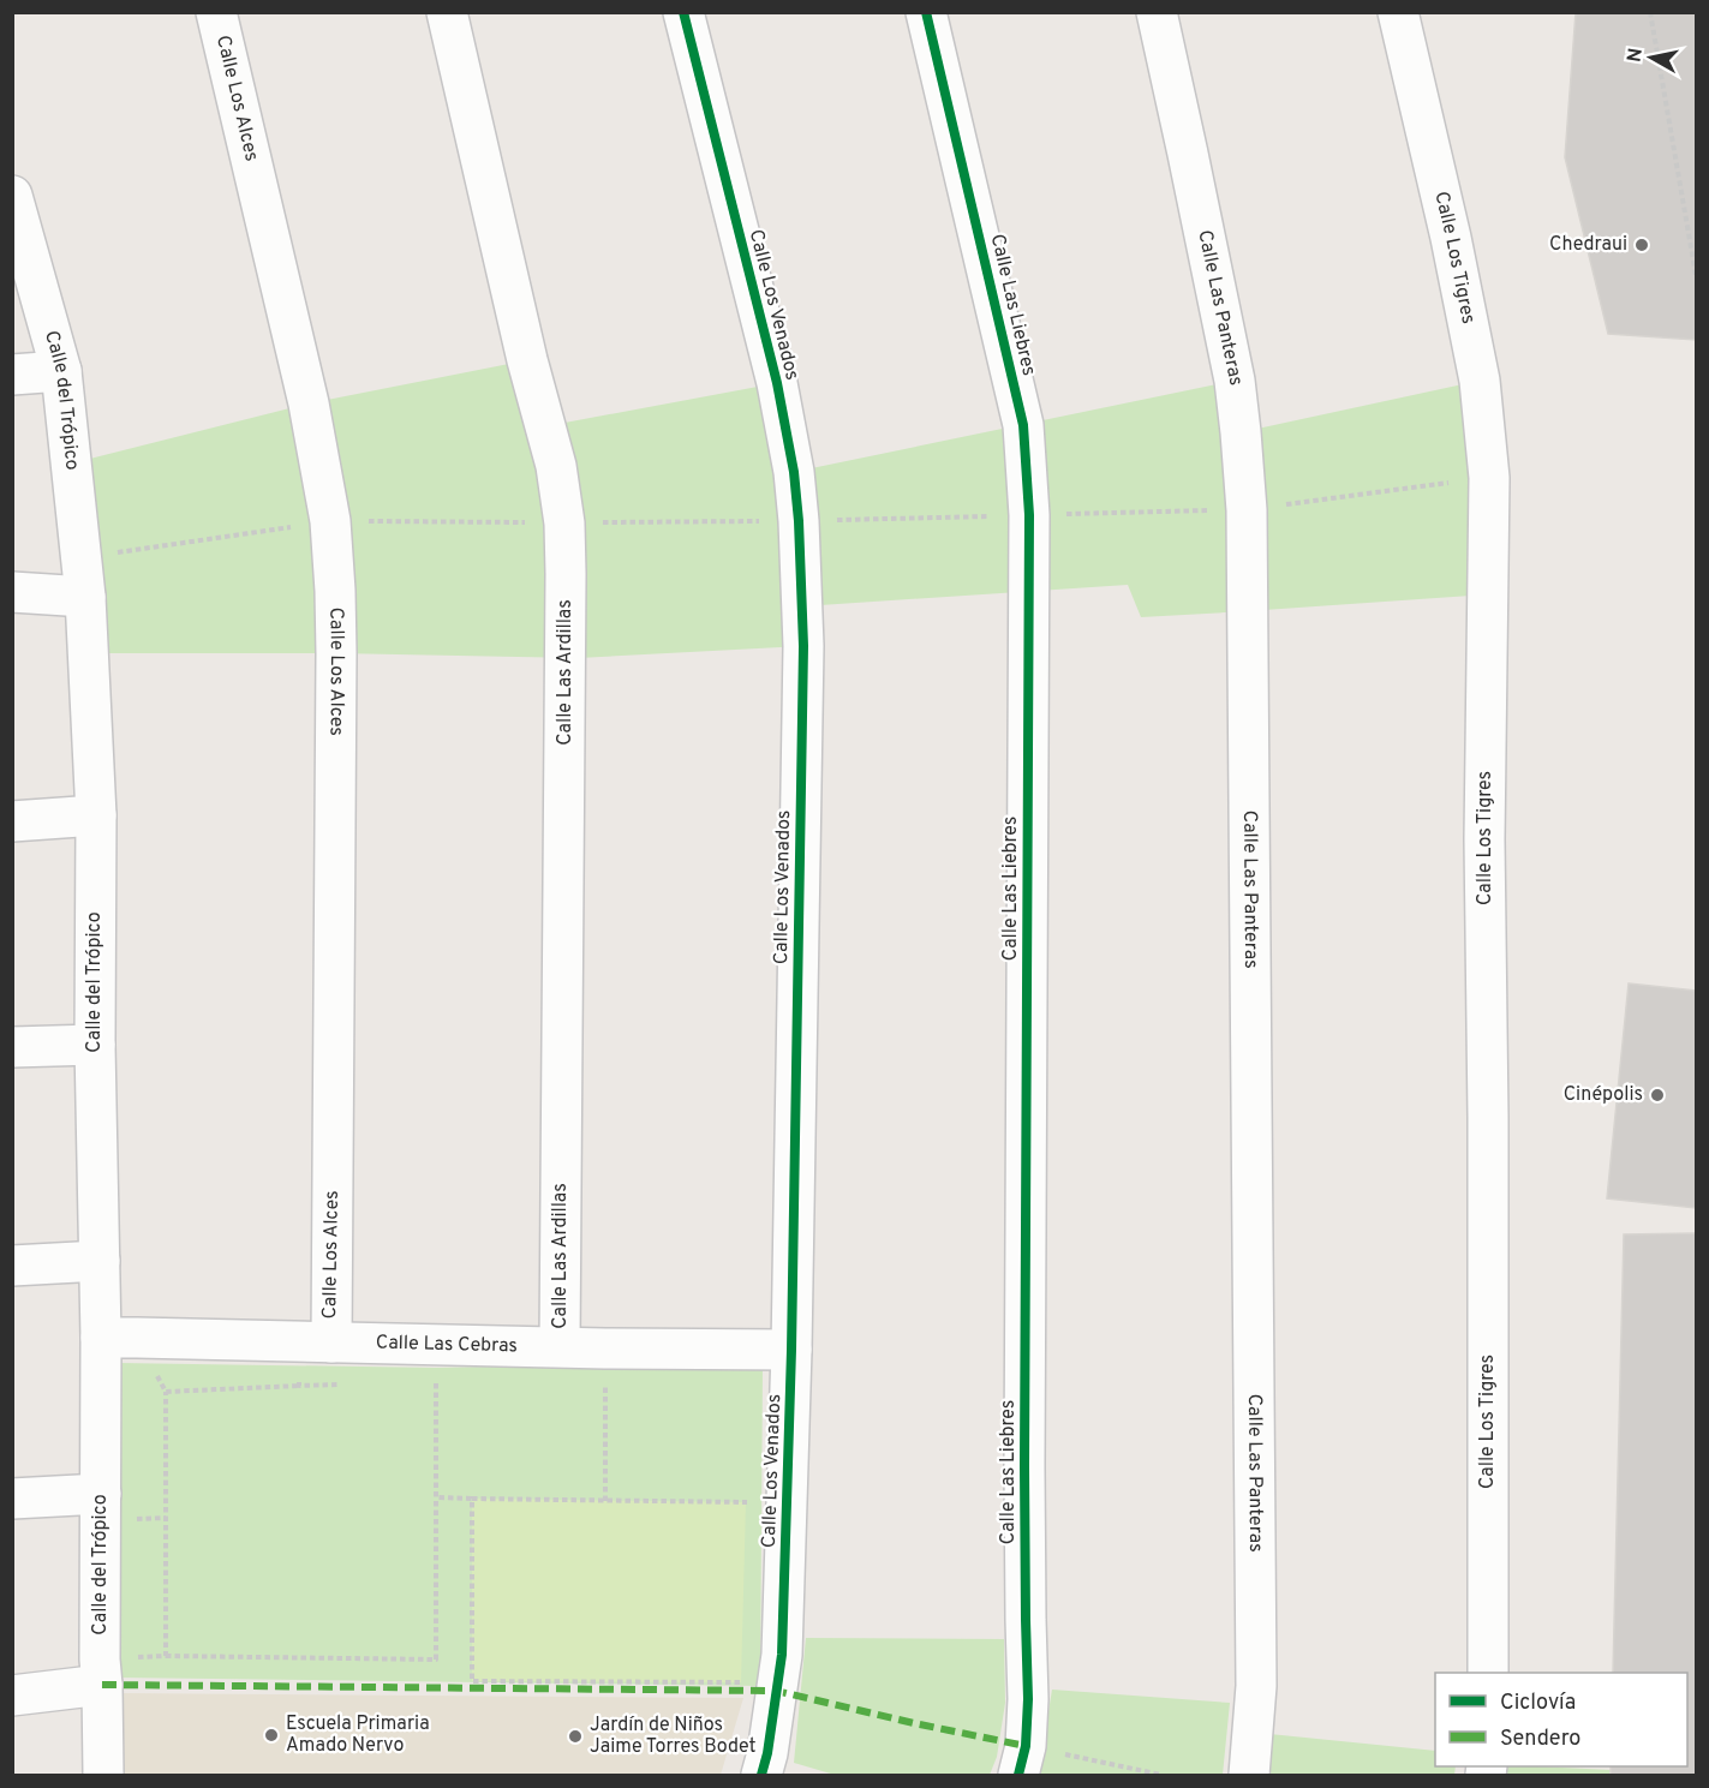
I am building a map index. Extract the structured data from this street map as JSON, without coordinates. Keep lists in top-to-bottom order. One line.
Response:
{"streets":{"street":["Calle Los Alces","Calle Los Tigres","Calle Los Venados","Calle Las Liebres","Calle Las Panteras","Calle del Trópico","Calle Las Ardillas","Calle Las Cebras"]},"crossings":[["Calle Los Alces","Calle Las Cebras"],["Calle Los Venados","Calle Las Cebras"],["Calle del Trópico","Calle Las Cebras"],["Calle Las Ardillas","Calle Las Cebras"]],"places":["Chedraui","Cinépolis","Escuela Primaria Amado Nervo","Jardín de Niños Jaime Torres Bodet"],"legend":["Ciclovía","Sendero"],"north":"left"}
